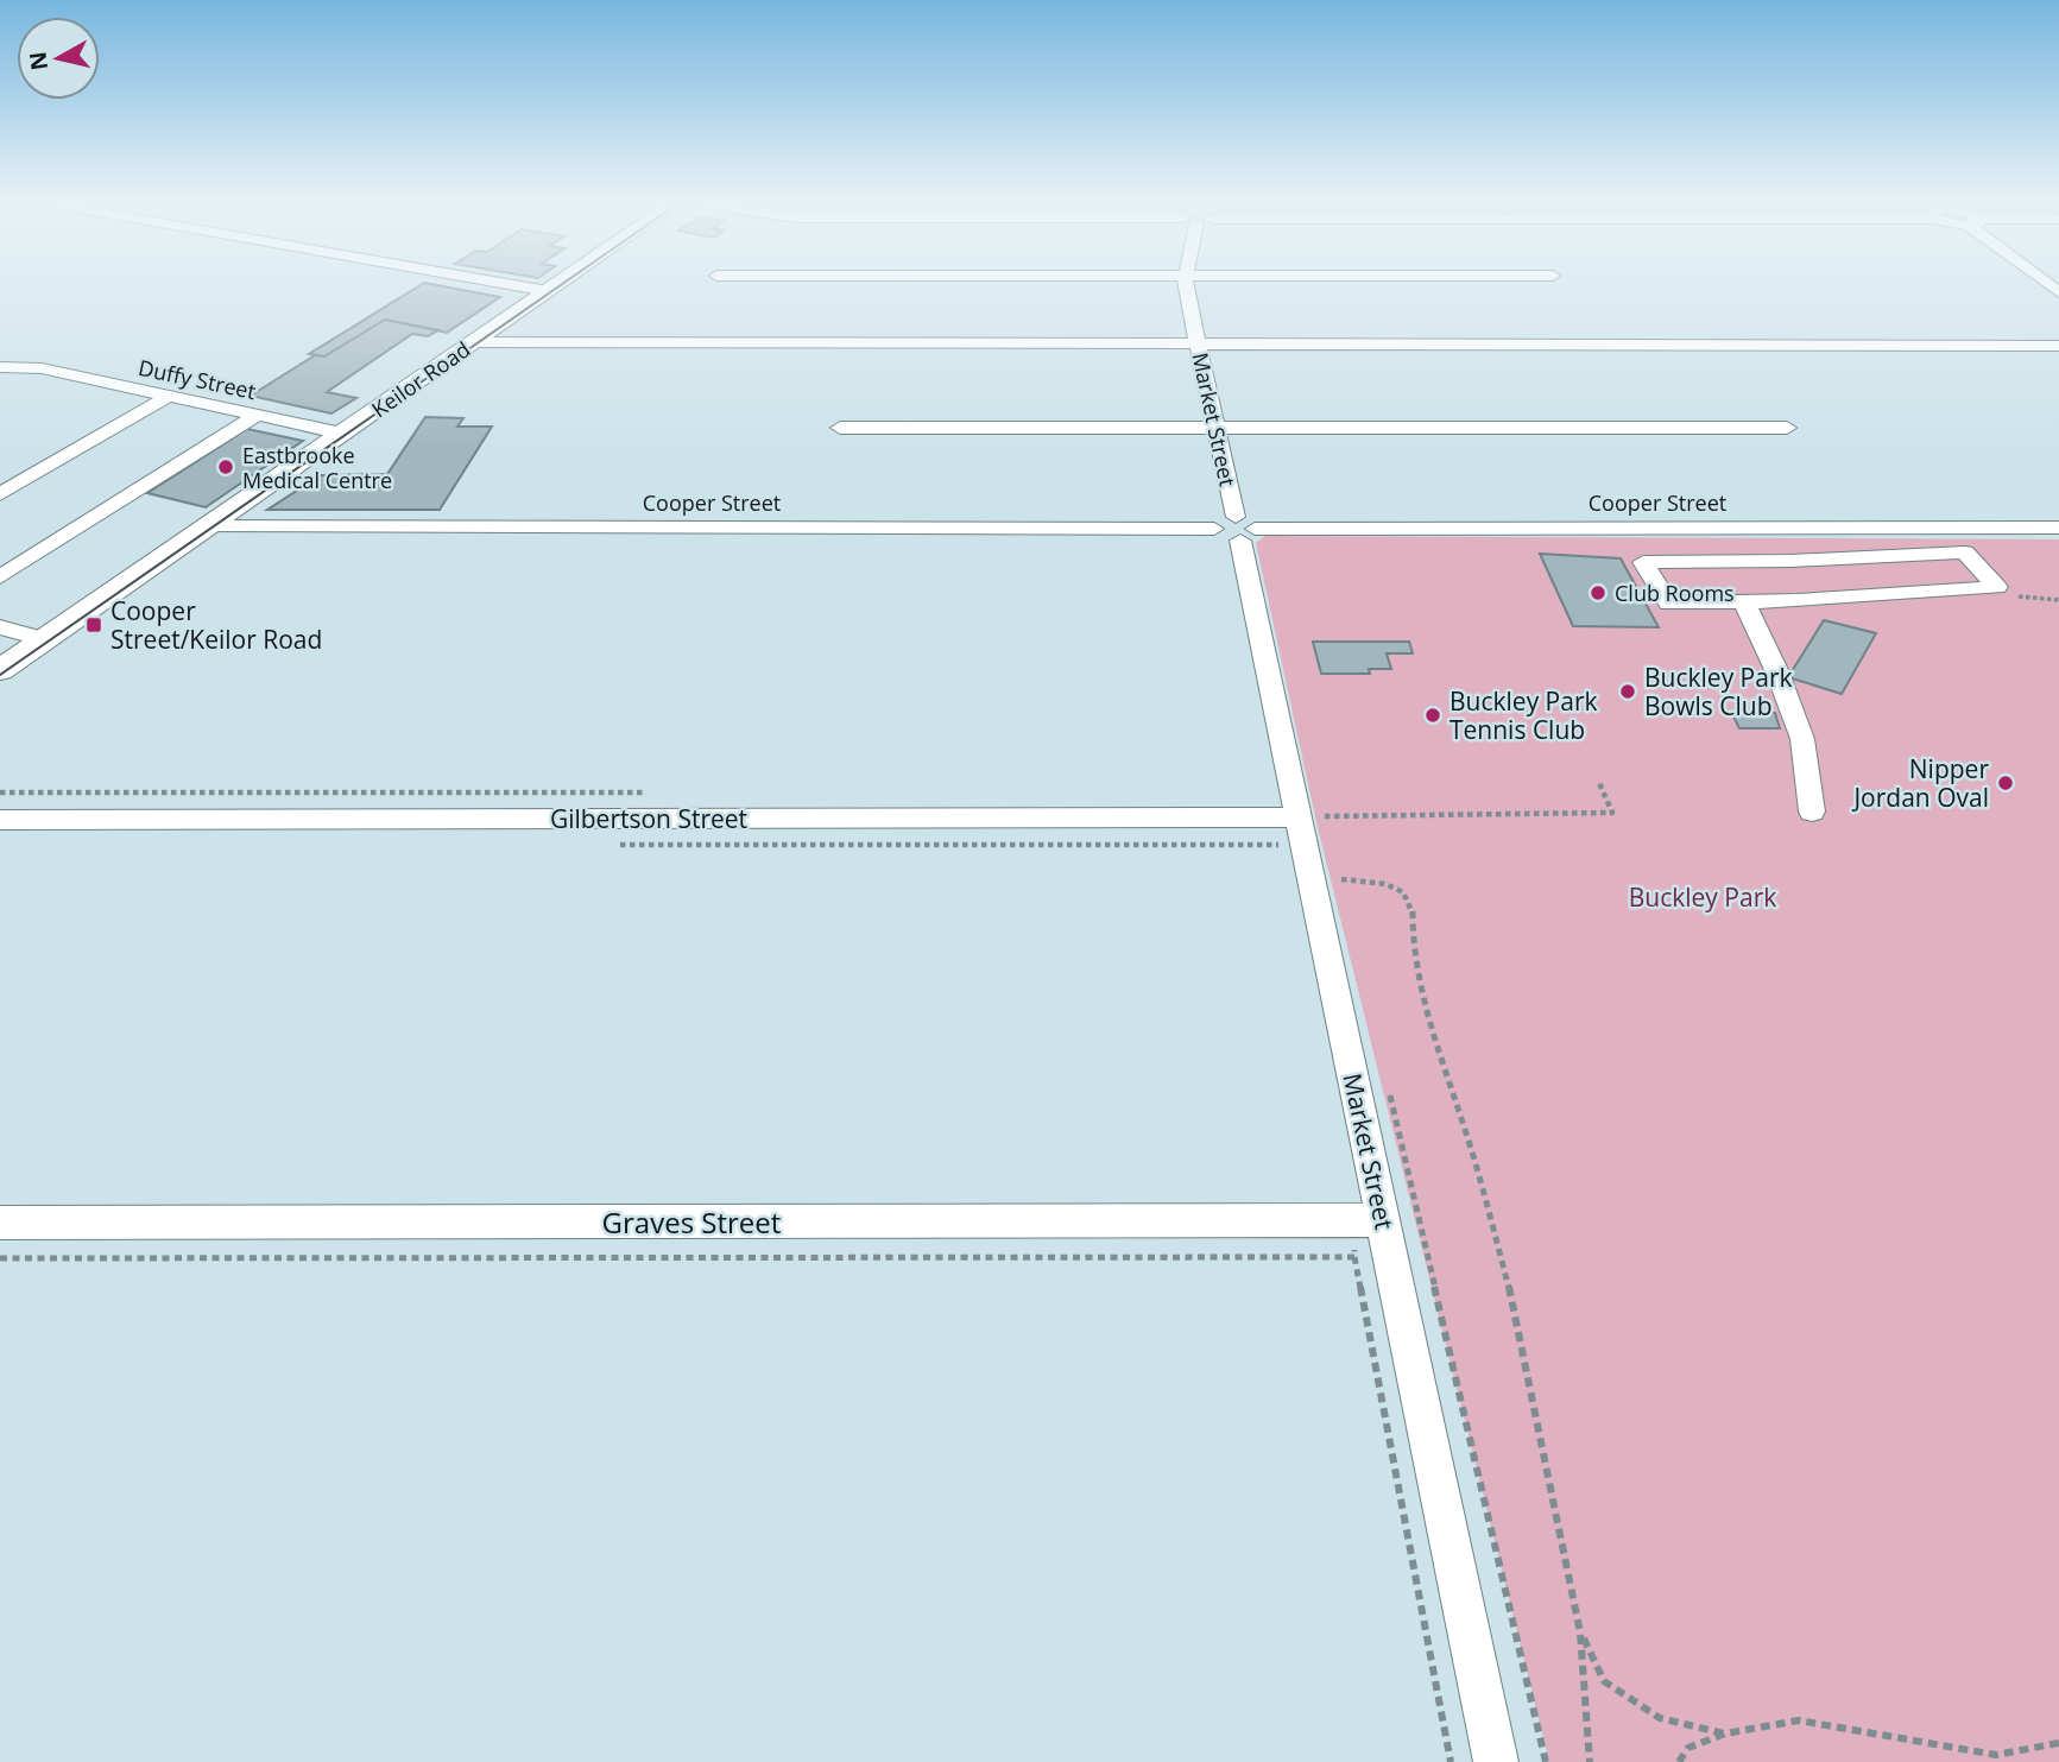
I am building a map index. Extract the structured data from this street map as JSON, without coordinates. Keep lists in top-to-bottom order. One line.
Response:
{"streets":{"main road":["Keilor Road"],"street":["Duffy Street","Market Street","Cooper Street","Gilbertson Street","Graves Street"]},"crossings":[["Duffy Street","Keilor Road"],["Keilor Road","Cooper Street"],["Market Street","Cooper Street"],["Market Street","Gilbertson Street"],["Market Street","Graves Street"]],"parks":["Buckley Park"],"places":{"other":["Eastbrooke Medical Centre","Club Rooms","Buckley Park Bowls Club","Buckley Park Tennis Club","Nipper Jordan Oval"],"transit":["Cooper Street/Keilor Road"]},"north":"left"}
